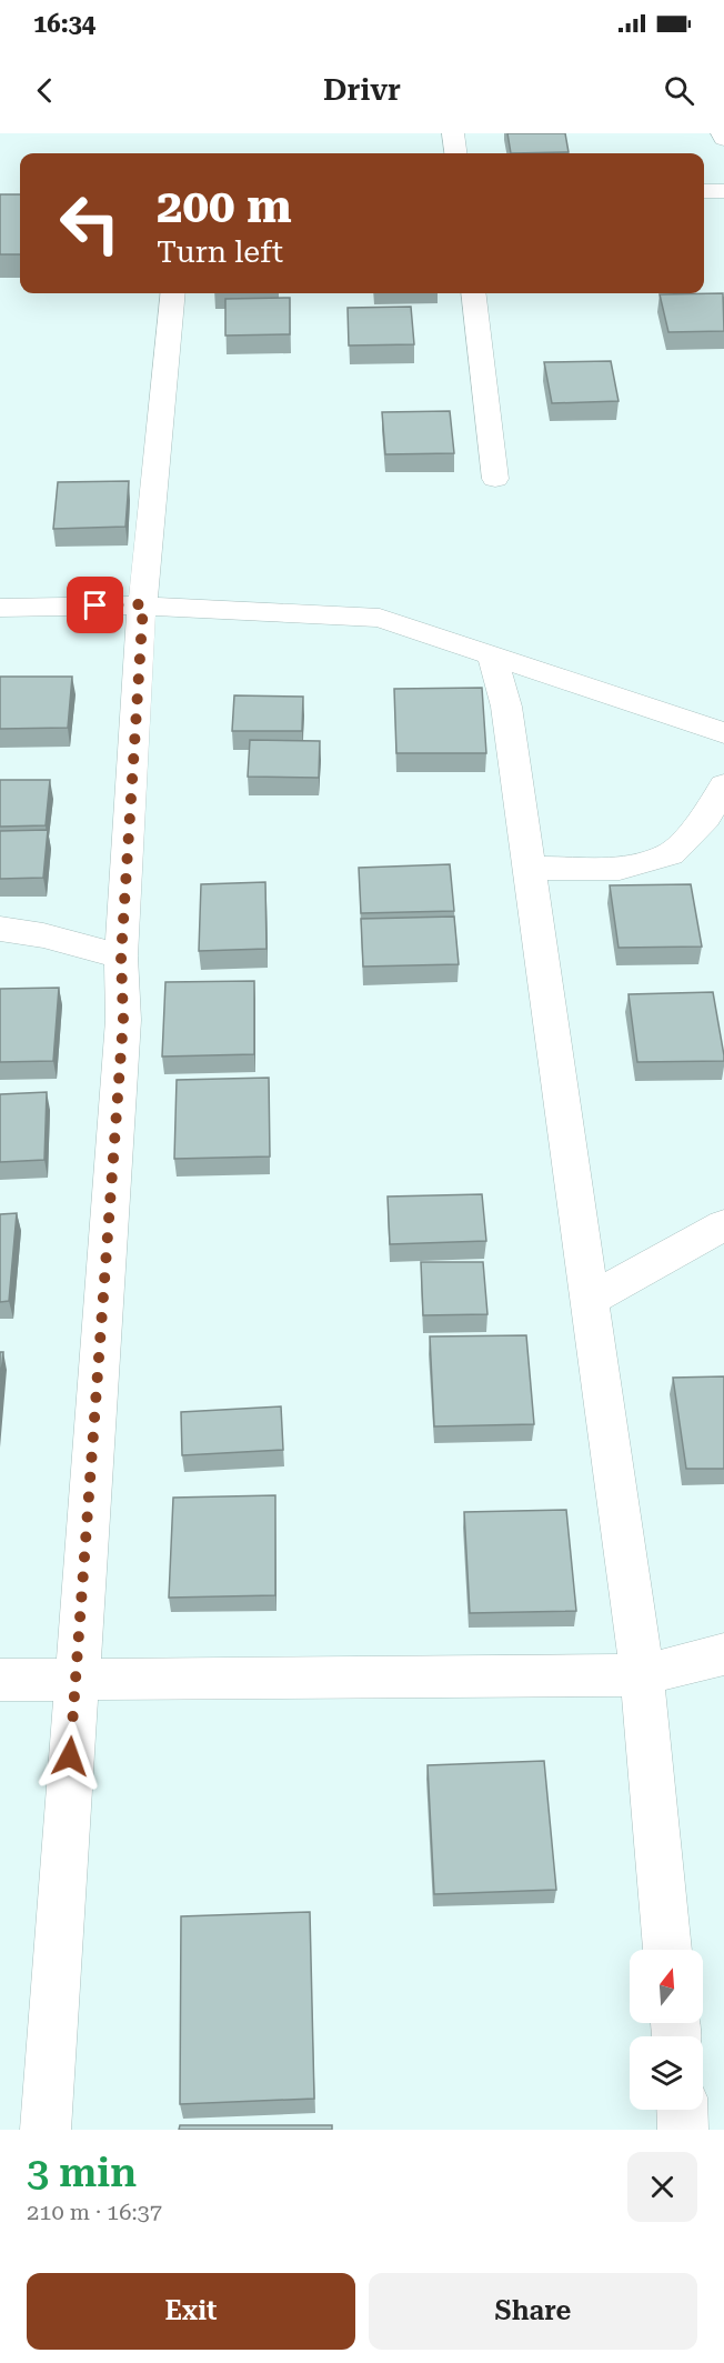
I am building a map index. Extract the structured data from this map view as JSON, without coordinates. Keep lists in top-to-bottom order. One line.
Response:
{"north":"top","page":{"status":"16:34","header":"Drivr","turn":["200 m","Turn left"],"heading":["3 min","210 m · 16:37"],"buttons":["Exit","Share"]}}
